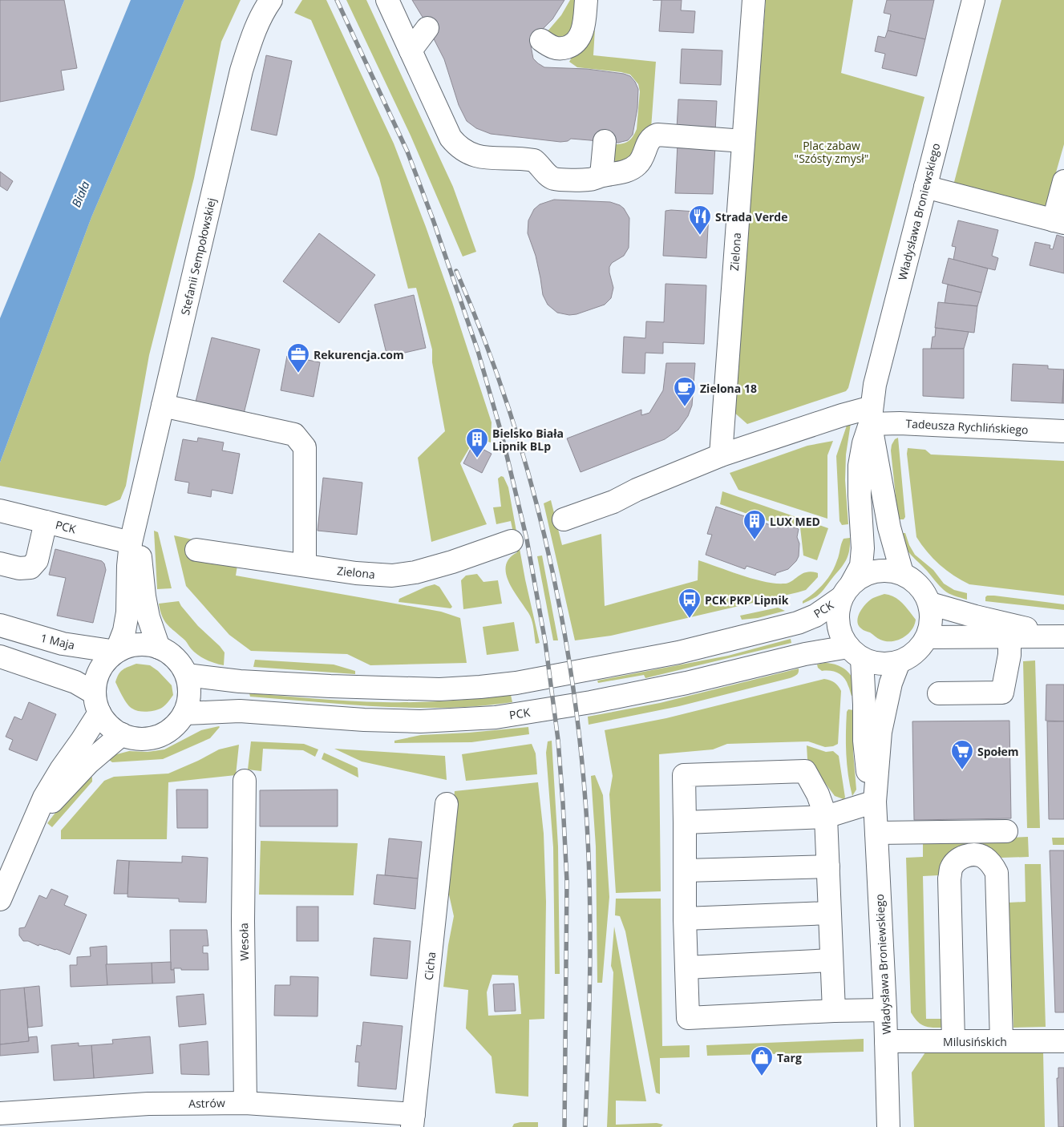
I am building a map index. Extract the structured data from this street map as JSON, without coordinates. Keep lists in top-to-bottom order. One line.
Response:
{"streets":{"street":["Władysława Broniewskiego","Zielona","Stefanii Sempołowskiej","Tadeusza Rychlińskiego","PCK","1 Maja","Wesoła","Cicha","Milusińskich","Astrów"]},"crossings":[["Władysława Broniewskiego","Tadeusza Rychlińskiego"],["Władysława Broniewskiego","PCK"],["Władysława Broniewskiego","Milusińskich"],["Stefanii Sempołowskiej","PCK"],["Stefanii Sempołowskiej","1 Maja"],["PCK","1 Maja"],["Wesoła","Astrów"],["Cicha","Astrów"]],"water":["Biała"],"parks":["Plac zabaw \"Szósty zmysł\""],"places":{"restaurant":["Strada Verde"],"office":["Rekurencja.com"],"cafe":["Zielona 18"],"building":["Bielsko Biała Lipnik BLp","LUX MED"],"bus stop":["PCK PKP Lipnik"],"supermarket":["Społem"],"shop":["Targ"]}}
